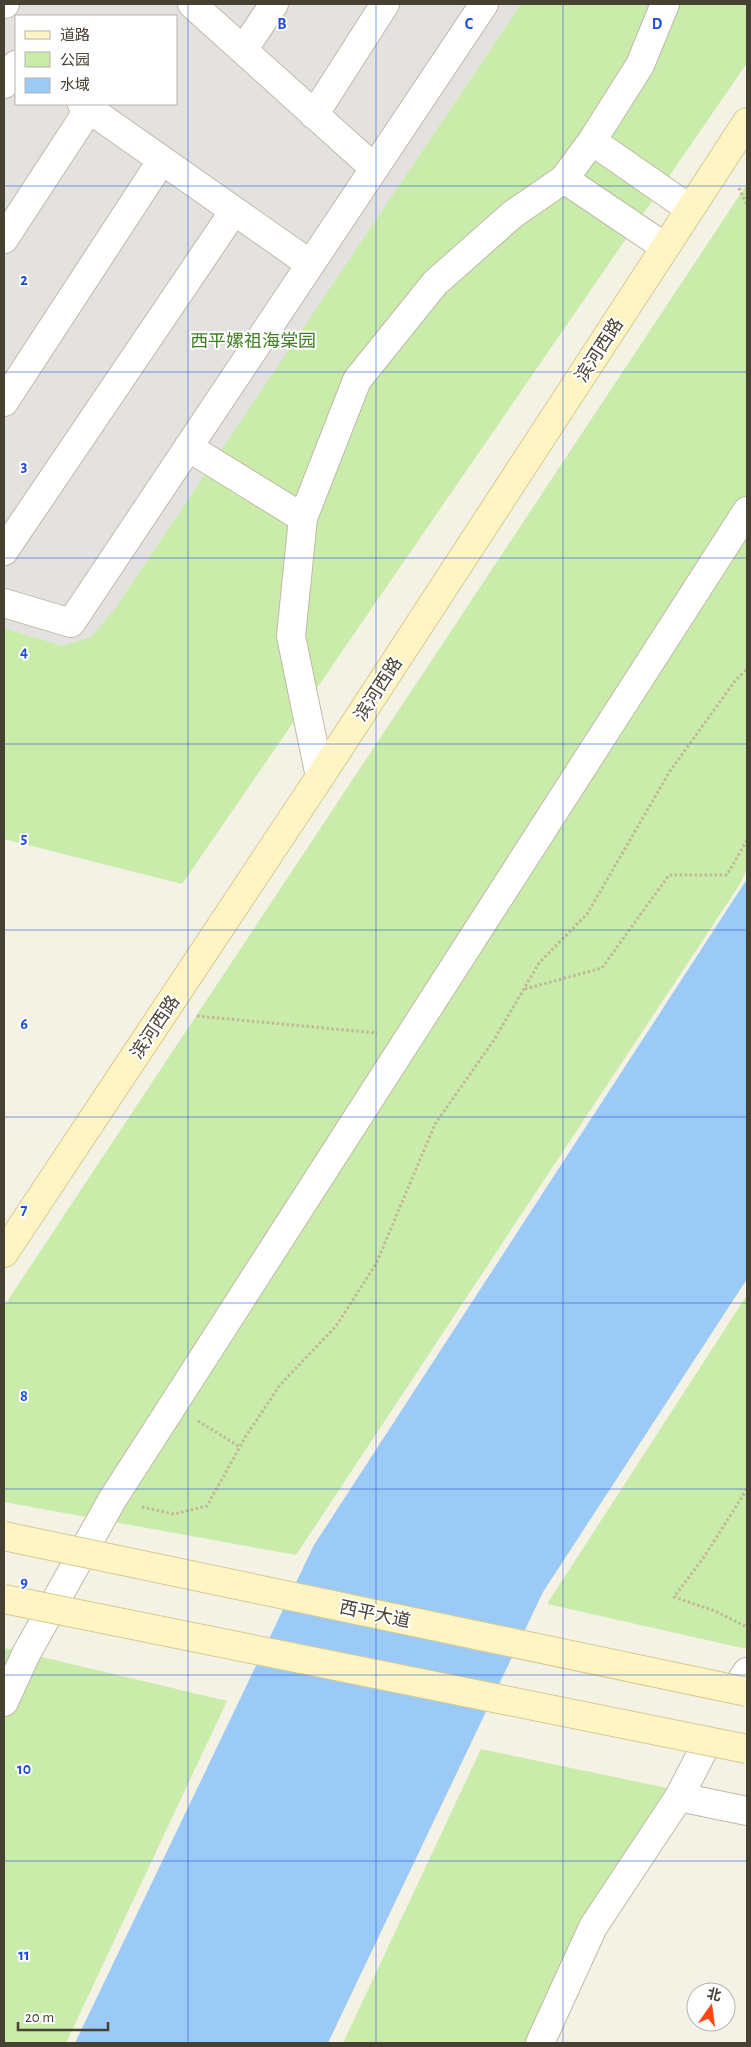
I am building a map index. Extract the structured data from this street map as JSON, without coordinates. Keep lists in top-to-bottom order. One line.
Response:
{"streets":{"main road":["滨河西路","西平大道"]},"parks":["西平嫘祖海棠园"],"legend":["道路","公园","水域"],"scale_bar":"20 m","north":"top","grid":{"columns":["B","C","D"],"rows":["2","3","4","5","6","7","8","9","10","11"]}}
